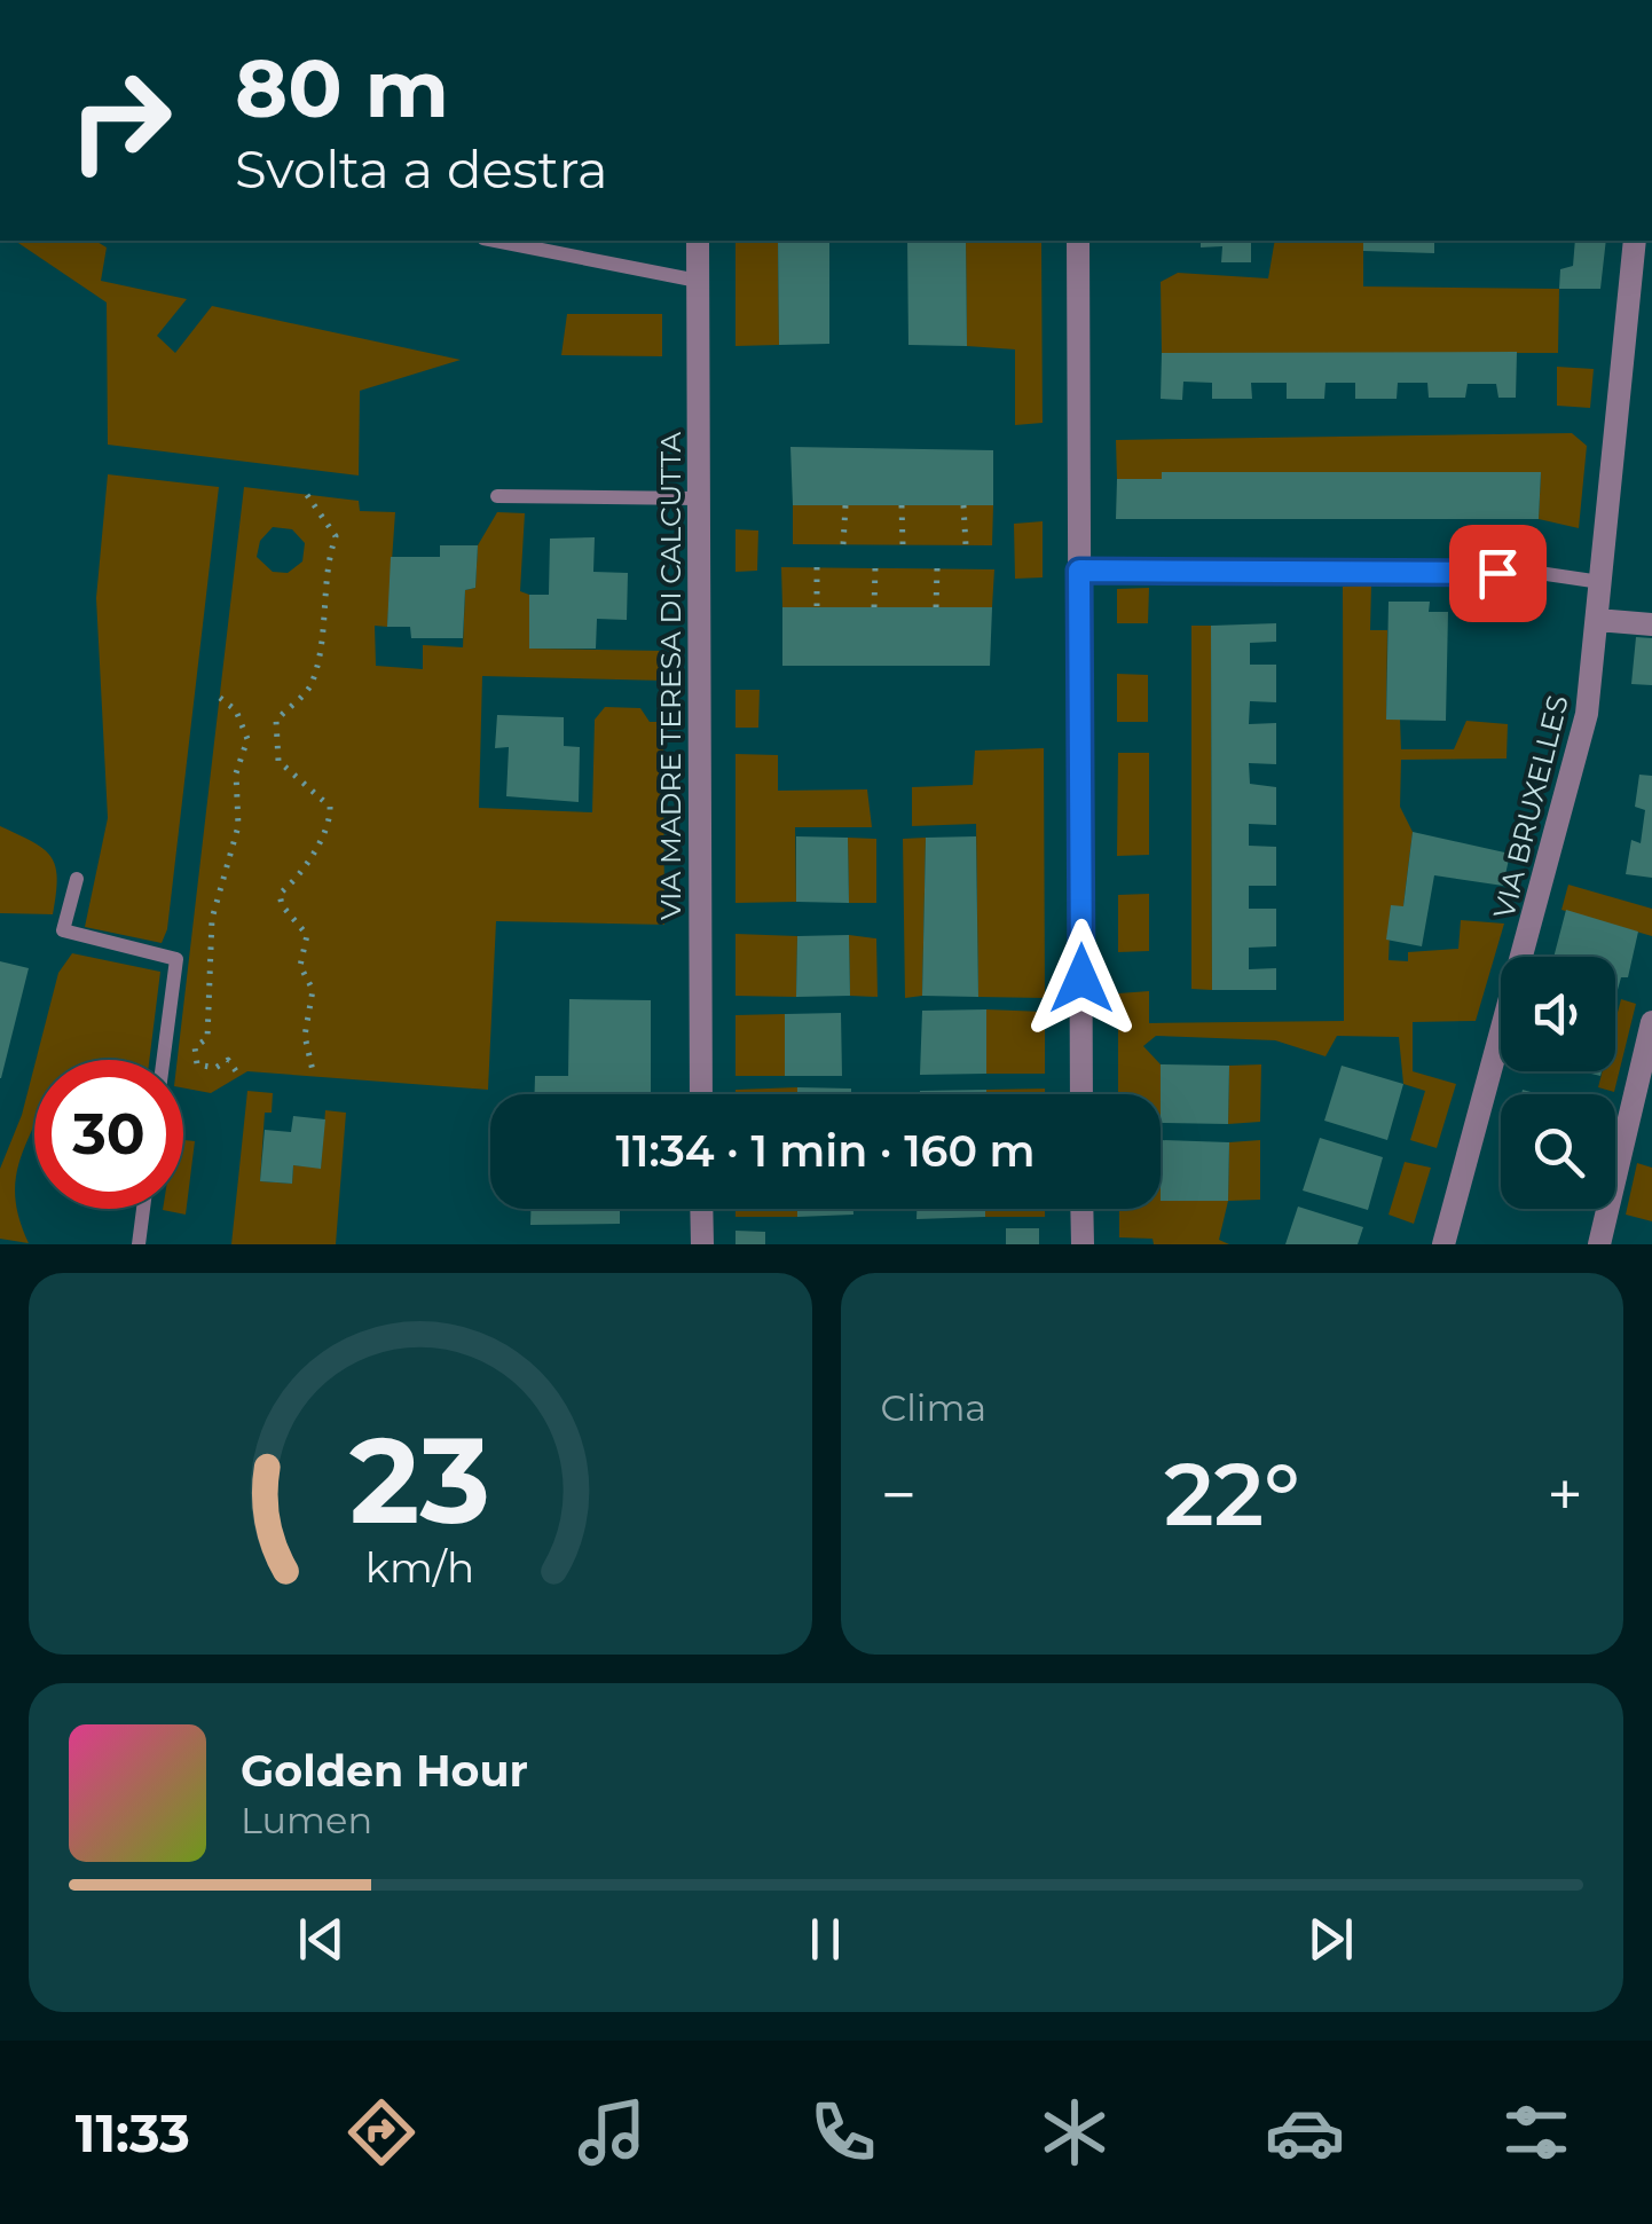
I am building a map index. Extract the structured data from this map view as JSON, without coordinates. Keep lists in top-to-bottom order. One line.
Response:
{"streets":{"street":["VIA MADRE TERESA DI CALCUTTA","VIA BRUXELLES"]},"page":{"turn":["80 m","Svolta a destra"],"limit":"30","trip":"11:34 · 1 min · 160 m","tile":"Clima","heat":["−","22°","+"],"song":["Golden Hour","Lumen"],"tabs":"11:33","gauge":["23","km/h"]}}
